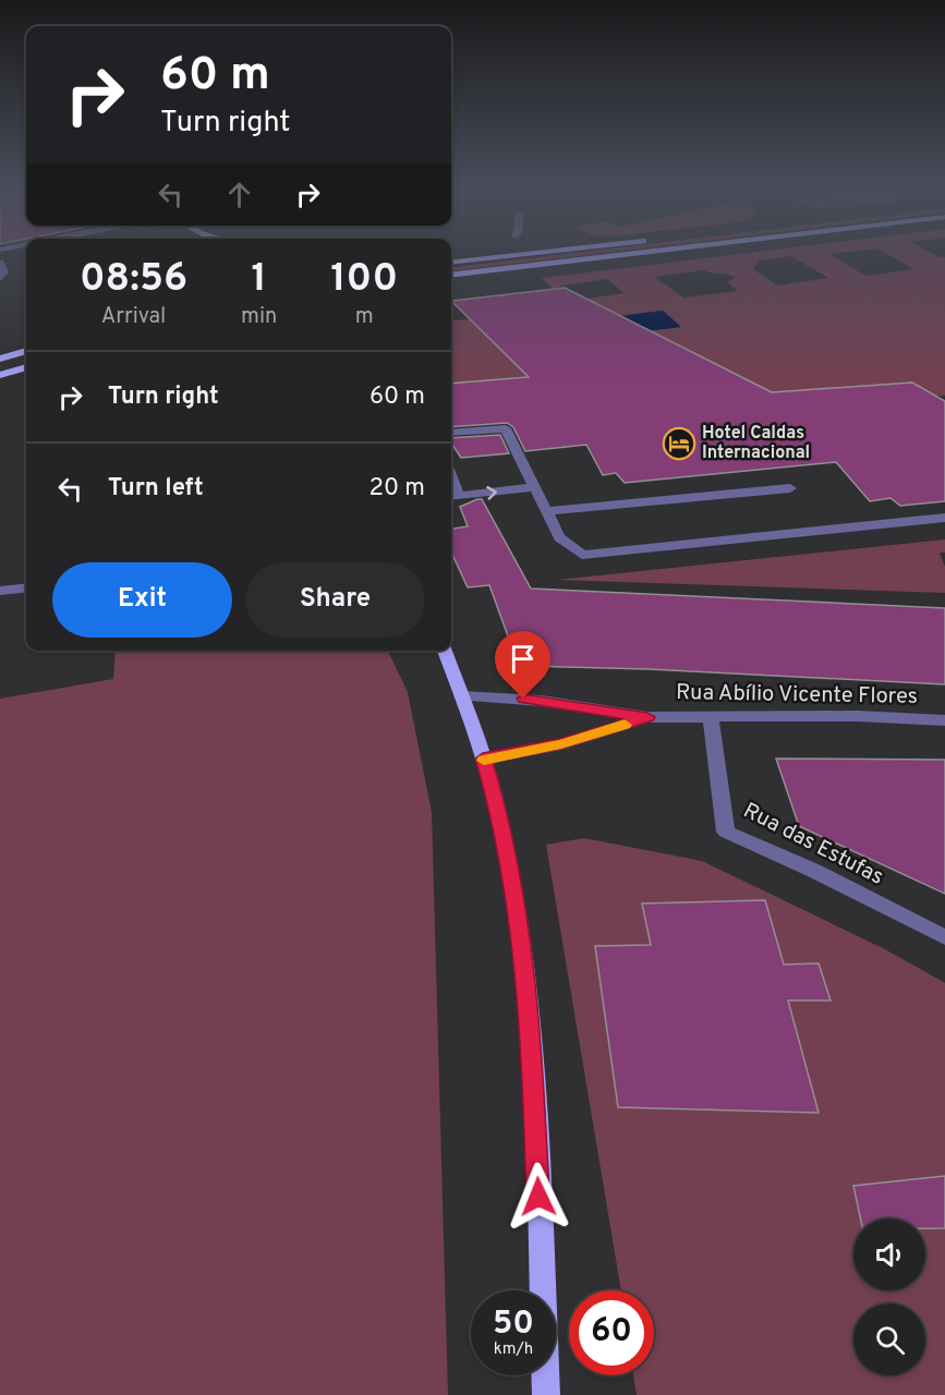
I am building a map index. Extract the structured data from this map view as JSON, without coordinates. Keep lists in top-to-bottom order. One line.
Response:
{"streets":{"street":["Rua Abílio Vicente Flores","Rua das Estufas"]},"crossings":[["Rua Abílio Vicente Flores","Rua das Estufas"]],"places":{"hotel":["Hotel Caldas Internacional"]},"page":{"turn":["60 m","Turn right"],"eta":["08:56","Arrival","1","min","100","m"],"list":[{"name":"Turn right","value":"60 m"},{"name":"Turn left","value":"20 m"}],"buttons":["Exit","Share"],"speed":"50 km/h","limit":"60"}}
